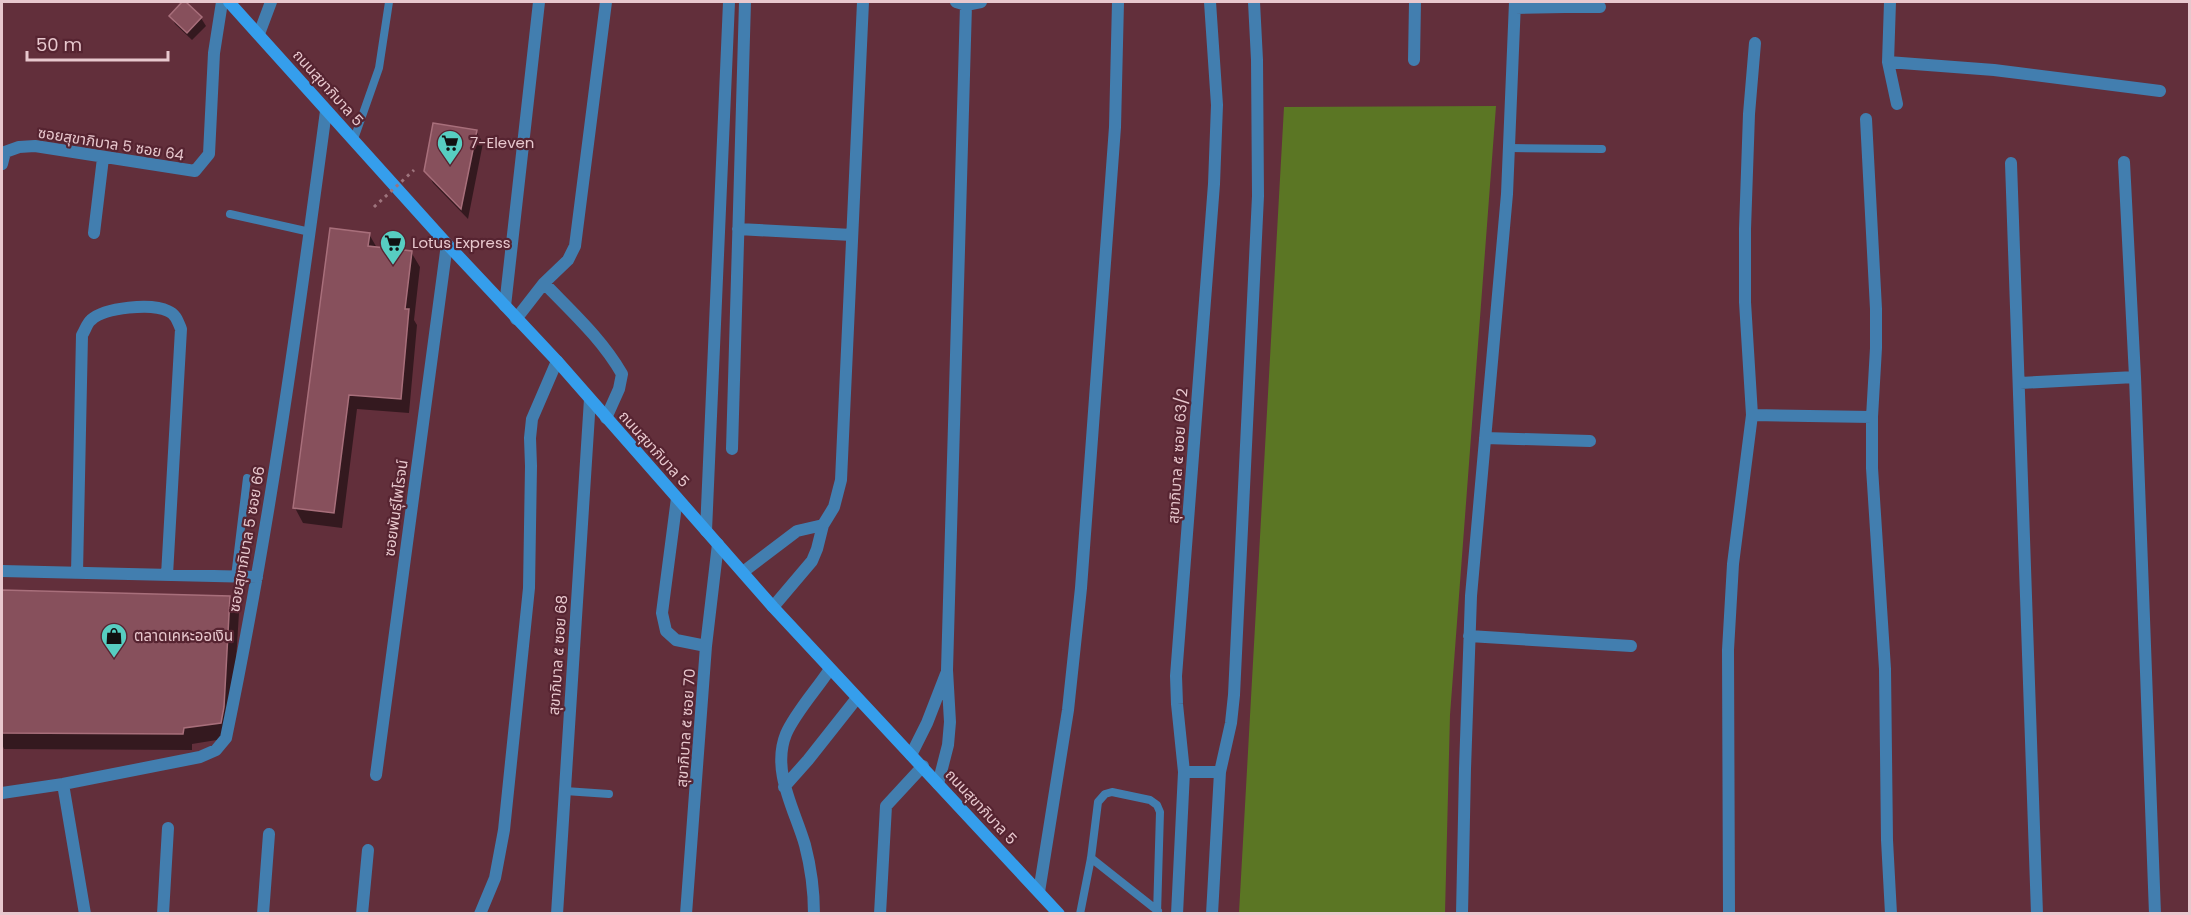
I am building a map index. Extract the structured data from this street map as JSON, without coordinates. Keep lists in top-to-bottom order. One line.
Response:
{"streets":{"main road":["ถนนสุขาภิบาล 5"],"street":["ซอยสุขาภิบาล 5 ซอย 64","สุขาภิบาล ๕ ซอย 63/2","ซอยพันธ์ุไพโรจน์","ซอยสุขาภิบาล 5 ซอย 66","สุขาภิบาล ๕ ซอย 68","สุขาภิบาล ๕ ซอย 70"]},"crossings":[["ถนนสุขาภิบาล 5","ซอยสุขาภิบาล 5 ซอย 64"],["ถนนสุขาภิบาล 5","ซอยพันธ์ุไพโรจน์"],["ถนนสุขาภิบาล 5","ซอยสุขาภิบาล 5 ซอย 66"],["ถนนสุขาภิบาล 5","สุขาภิบาล ๕ ซอย 68"],["ถนนสุขาภิบาล 5","สุขาภิบาล ๕ ซอย 70"]],"places":{"supermarket":["7-Eleven","Lotus Express"],"shop":["ตลาดเคหะออเงิน"]},"scale_bar":"50 m"}
